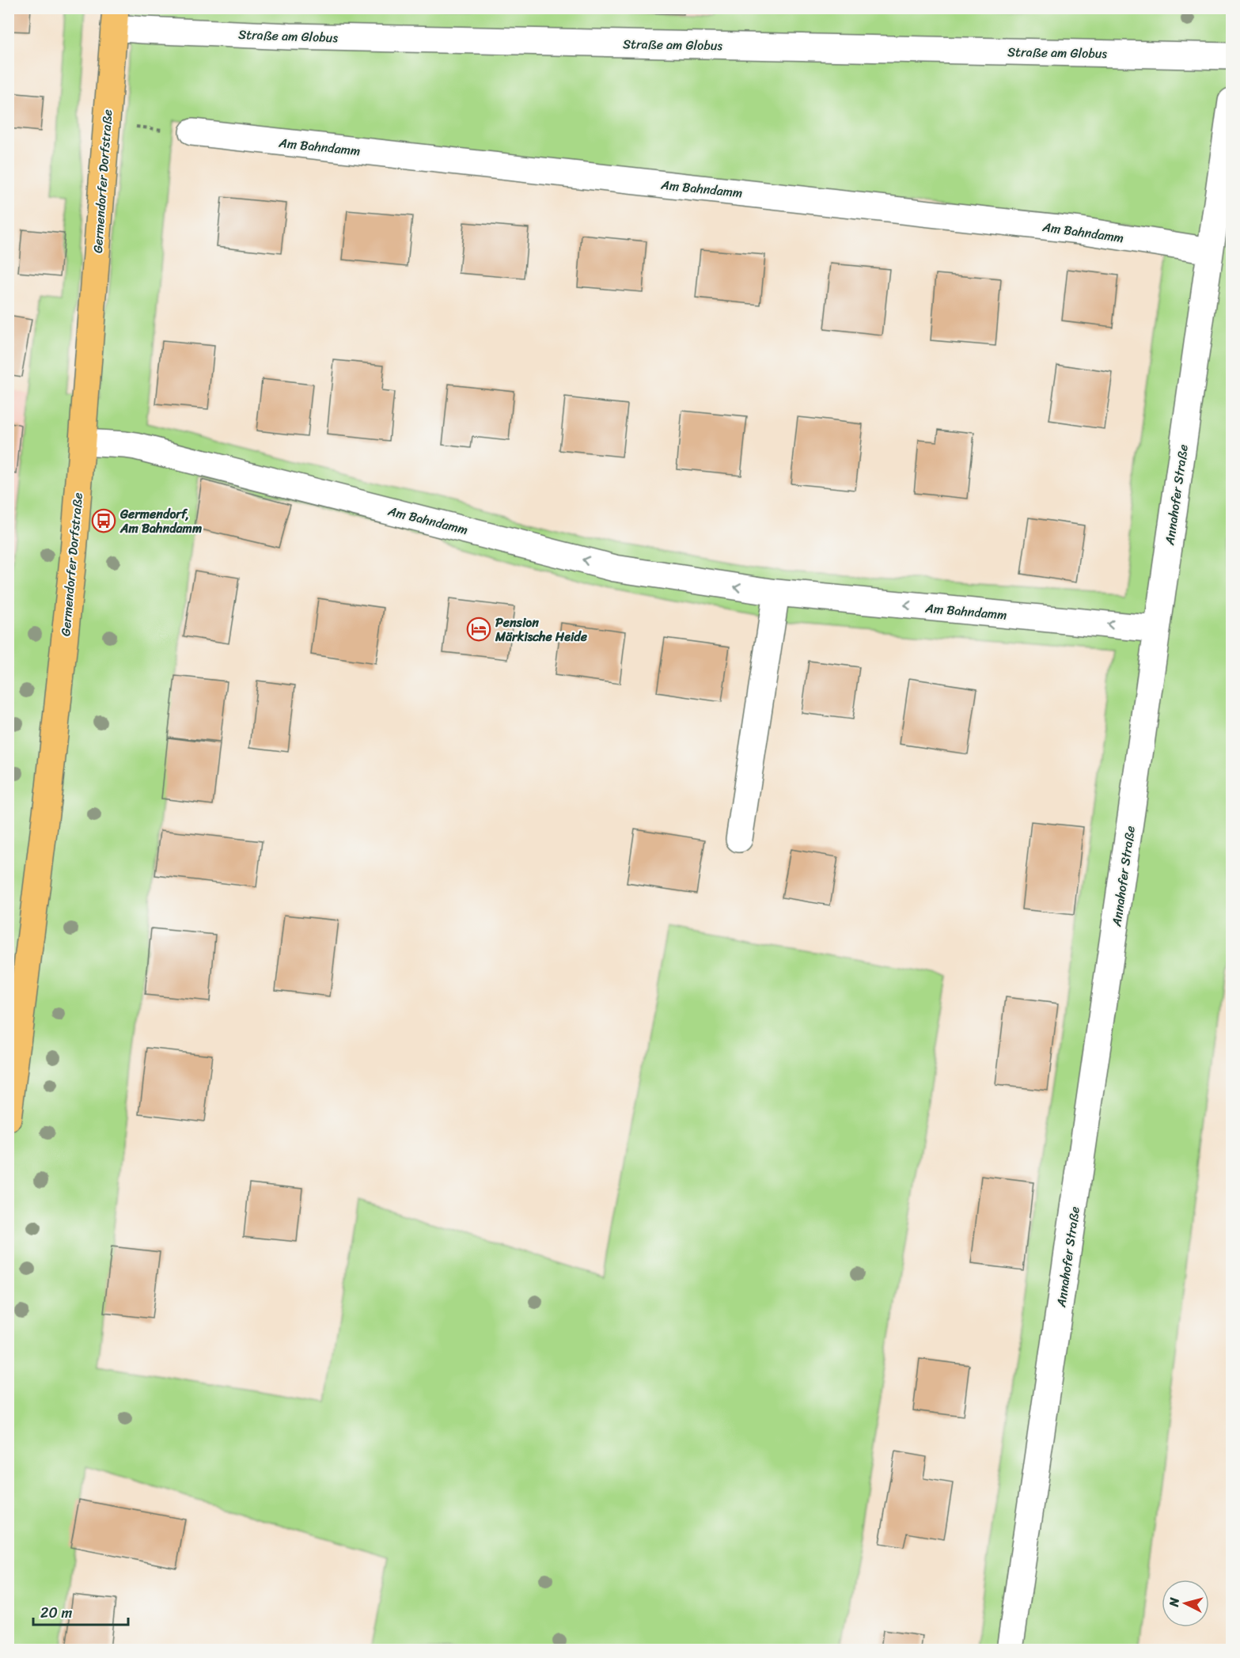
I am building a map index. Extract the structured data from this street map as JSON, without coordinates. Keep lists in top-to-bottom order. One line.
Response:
{"streets":{"main road":["Germendorfer Dorfstraße"],"street":["Straße am Globus","Am Bahndamm","Annahofer Straße"]},"crossings":[["Straße am Globus","Germendorfer Dorfstraße"],["Am Bahndamm","Germendorfer Dorfstraße"],["Am Bahndamm","Annahofer Straße"]],"one_way":["Am Bahndamm"],"places":{"bus stop":["Germendorf, Am Bahndamm"],"hotel":["Pension Märkische Heide"]},"scale_bar":"20 m","north":"left"}
